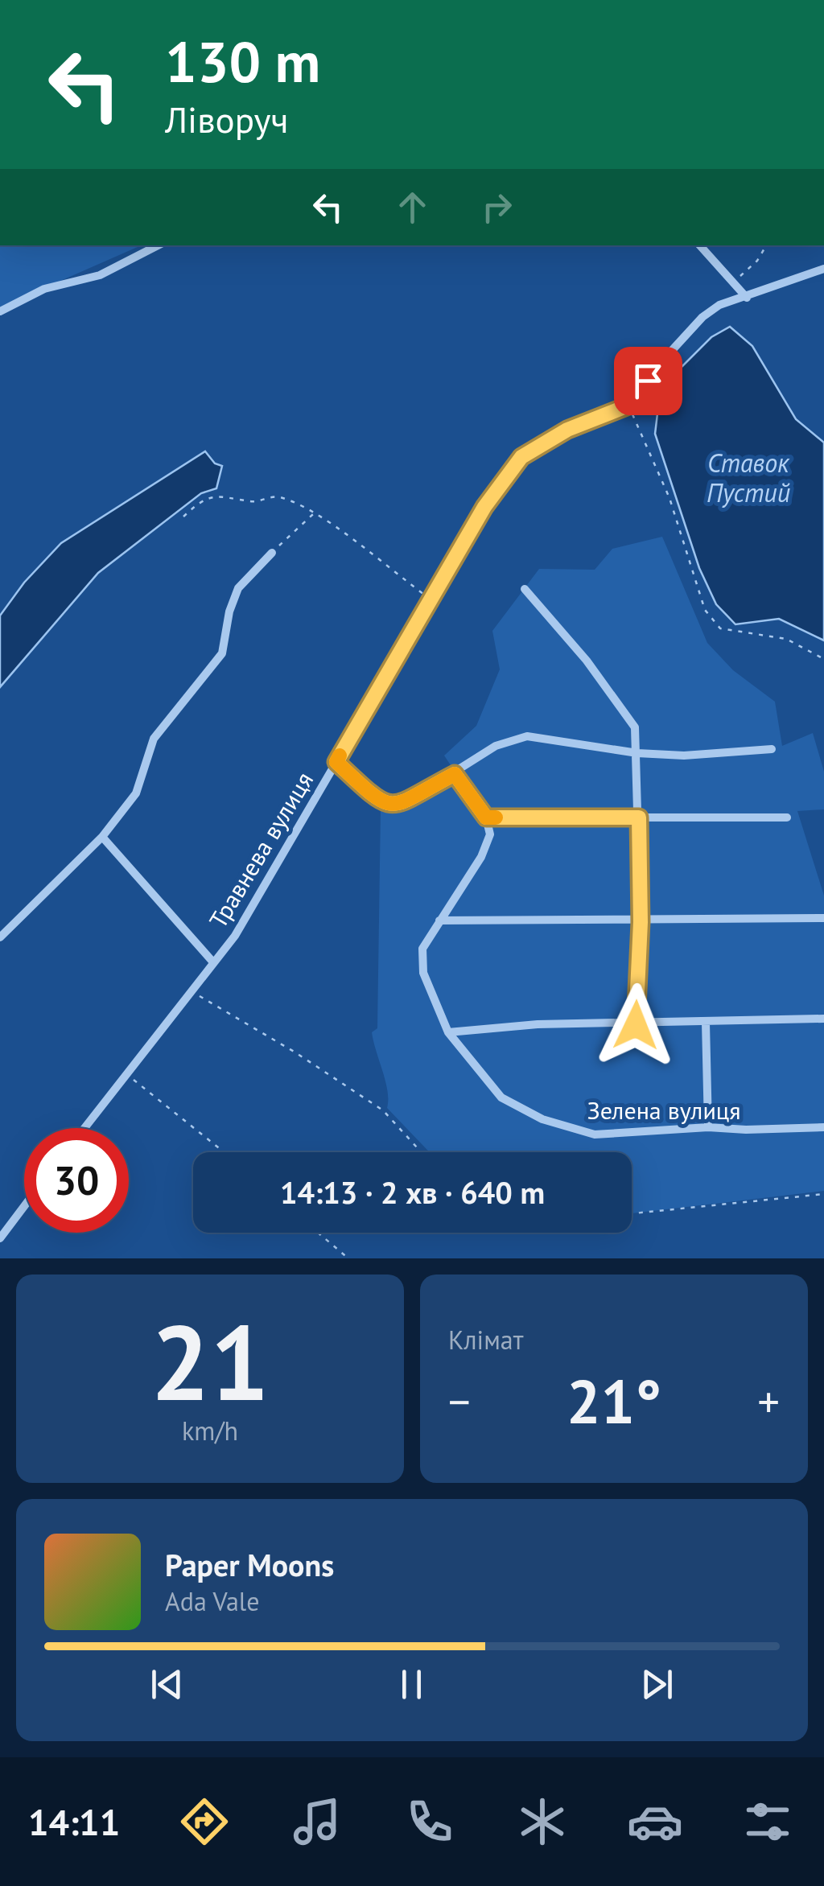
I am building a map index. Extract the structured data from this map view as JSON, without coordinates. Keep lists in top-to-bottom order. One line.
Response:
{"streets":{"street":["Травнева вулиця","Зелена вулиця"]},"water":["Ставок Пустий"],"page":{"turn":["130 m","Ліворуч"],"limit":"30","trip":"14:13 · 2 хв · 640 m","tile":[["21","km/h"],"Клімат"],"heat":["−","21°","+"],"song":["Paper Moons","Ada Vale"],"tabs":"14:11"}}
